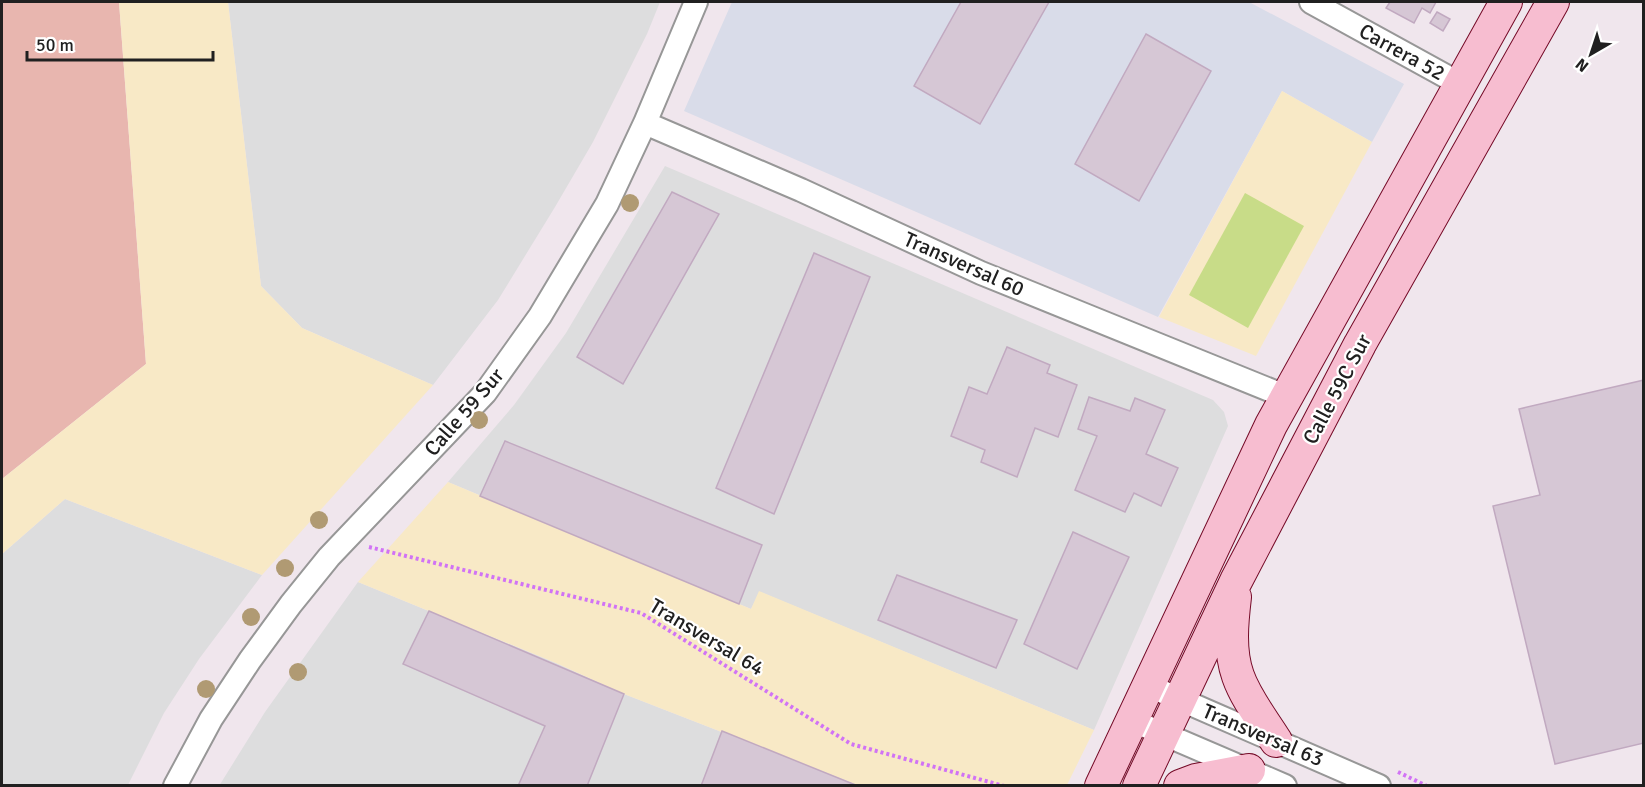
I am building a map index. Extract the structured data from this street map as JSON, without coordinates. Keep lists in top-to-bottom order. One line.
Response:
{"streets":{"street":["Carrera 52","Transversal 60","Calle 59C Sur","Calle 59 Sur","Transversal 63"],"path":["Transversal 64"]},"crossings":[["Carrera 52","Calle 59C Sur"],["Transversal 60","Calle 59C Sur"],["Transversal 60","Calle 59 Sur"],["Calle 59C Sur","Transversal 63"],["Calle 59 Sur","Transversal 64"]],"scale_bar":"50 m","north":"bottom left"}
